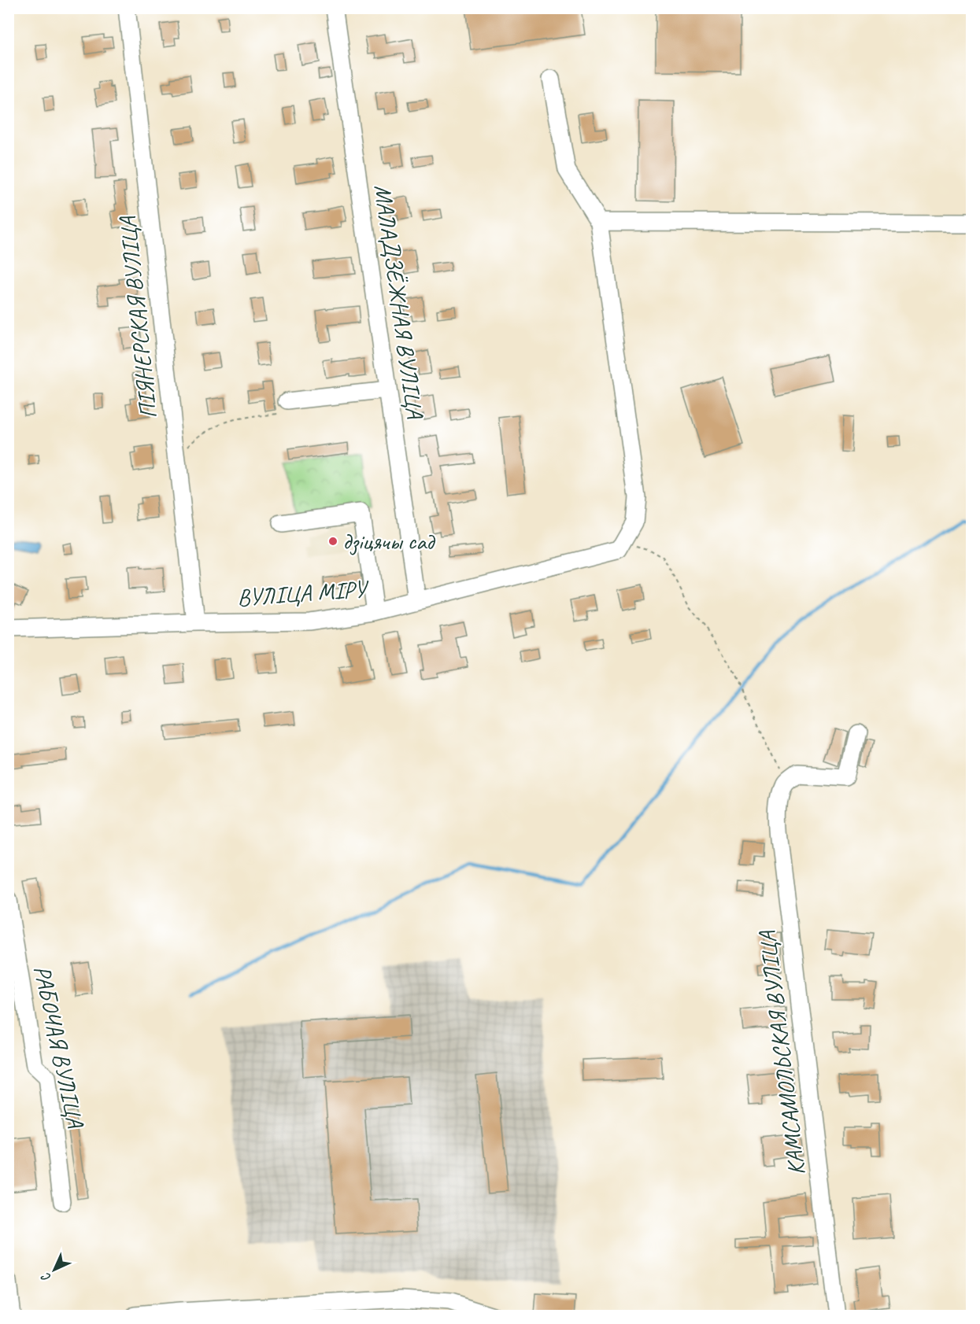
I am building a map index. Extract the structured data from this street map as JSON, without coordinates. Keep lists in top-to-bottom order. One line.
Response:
{"streets":{"street":["МАЛАДЗЁЖНАЯ ВУЛІЦА","ПІЯНЕРСКАЯ ВУЛІЦА","ВУЛІЦА МІРУ","РАБОЧАЯ ВУЛІЦА","КАМСАМОЛЬСКАЯ ВУЛІЦА"]},"crossings":[["МАЛАДЗЁЖНАЯ ВУЛІЦА","ВУЛІЦА МІРУ"],["ПІЯНЕРСКАЯ ВУЛІЦА","ВУЛІЦА МІРУ"]],"places":["дзіцячы сад"],"north":"bottom left"}
